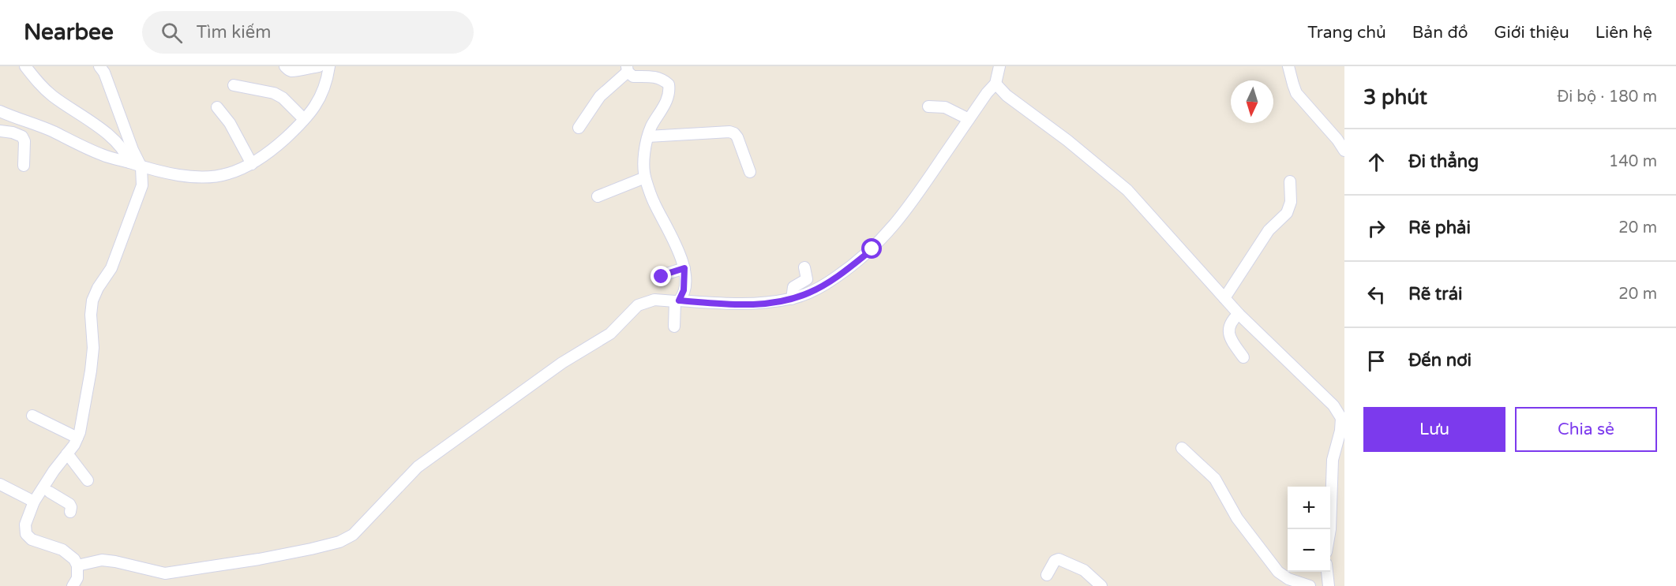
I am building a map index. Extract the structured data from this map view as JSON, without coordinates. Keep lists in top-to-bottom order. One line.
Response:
{"north":"bottom","page":{"header":"Nearbee","search":"Tìm kiếm","nav":["Trang chủ","Bản đồ","Giới thiệu","Liên hệ"],"heading":["3 phút","Đi bộ · 180 m"],"list":[["Đi thẳng","140 m"],["Rẽ phải","20 m"],["Rẽ trái","20 m"],"Đến nơi"],"buttons":["Lưu","Chia sẻ"],"map_buttons":["+","−"]}}
